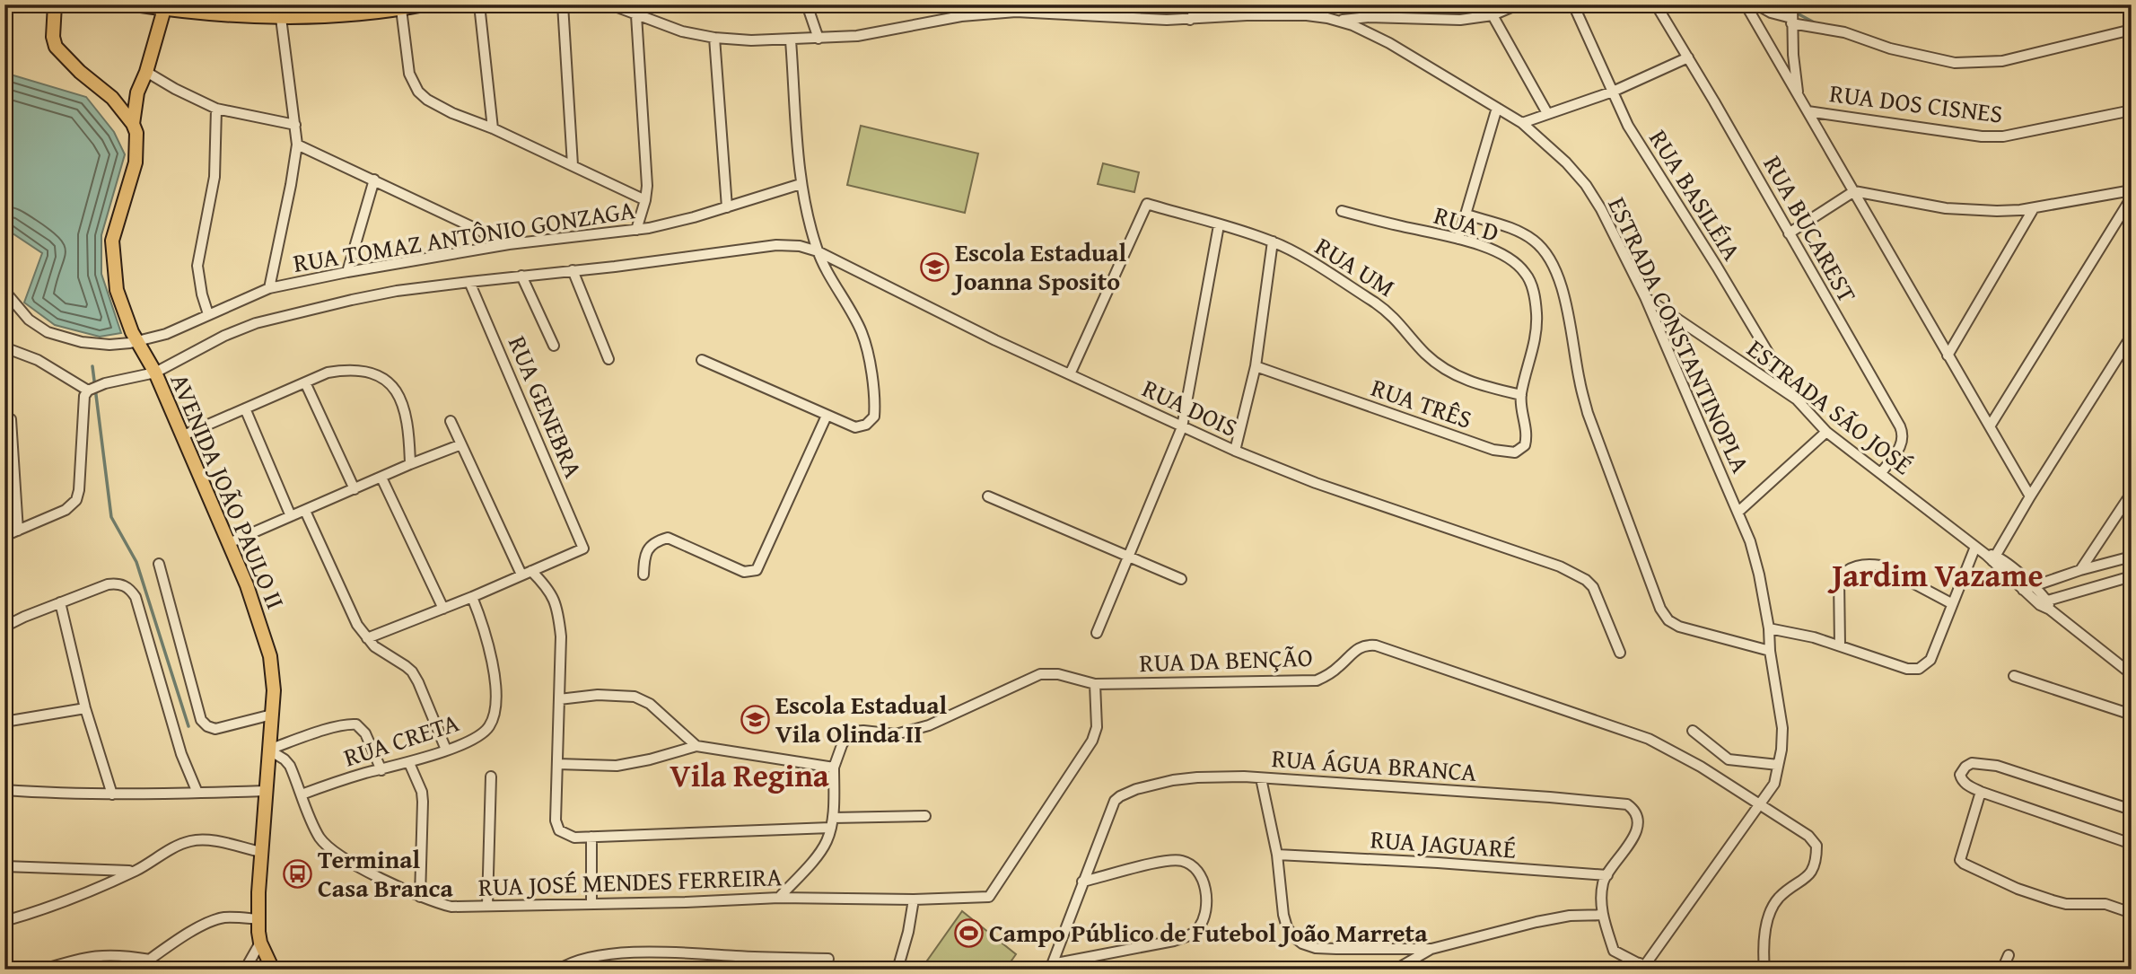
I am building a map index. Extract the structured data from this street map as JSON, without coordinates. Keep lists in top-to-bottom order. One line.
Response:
{"streets":{"main road":["AVENIDA JOÃO PAULO II"],"street":["RUA DOS CISNES","RUA BASILÉIA","RUA D","RUA BUCAREST","RUA TOMAZ ANTÔNIO GONZAGA","RUA UM","ESTRADA CONSTANTINOPLA","RUA TRÊS","RUA GENEBRA","ESTRADA SÃO JOSÉ","RUA DOIS","RUA DA BENÇÃO","RUA CRETA","RUA ÁGUA BRANCA","RUA JAGUARÉ","RUA JOSÉ MENDES FERREIRA"]},"crossings":[["RUA BASILÉIA","ESTRADA SÃO JOSÉ"],["RUA D","RUA UM"],["RUA D","RUA TRÊS"],["RUA BUCAREST","ESTRADA SÃO JOSÉ"],["RUA TOMAZ ANTÔNIO GONZAGA","AVENIDA JOÃO PAULO II"],["RUA UM","RUA TRÊS"],["RUA UM","RUA DOIS"],["ESTRADA CONSTANTINOPLA","ESTRADA SÃO JOSÉ"],["ESTRADA CONSTANTINOPLA","RUA DA BENÇÃO"],["RUA GENEBRA","RUA DOIS"],["RUA DOIS","AVENIDA JOÃO PAULO II"],["AVENIDA JOÃO PAULO II","RUA JOSÉ MENDES FERREIRA"],["RUA DA BENÇÃO","RUA JOSÉ MENDES FERREIRA"],["RUA CRETA","RUA JOSÉ MENDES FERREIRA"],["RUA ÁGUA BRANCA","RUA JAGUARÉ"]],"districts":["Jardim Vazame","Vila Regina"],"places":{"school or university":["Escola Estadual Joanna Sposito","Escola Estadual Vila Olinda II"],"bus stop":["Terminal Casa Branca"],"sports":["Campo Público de Futebol João Marreta"]}}
